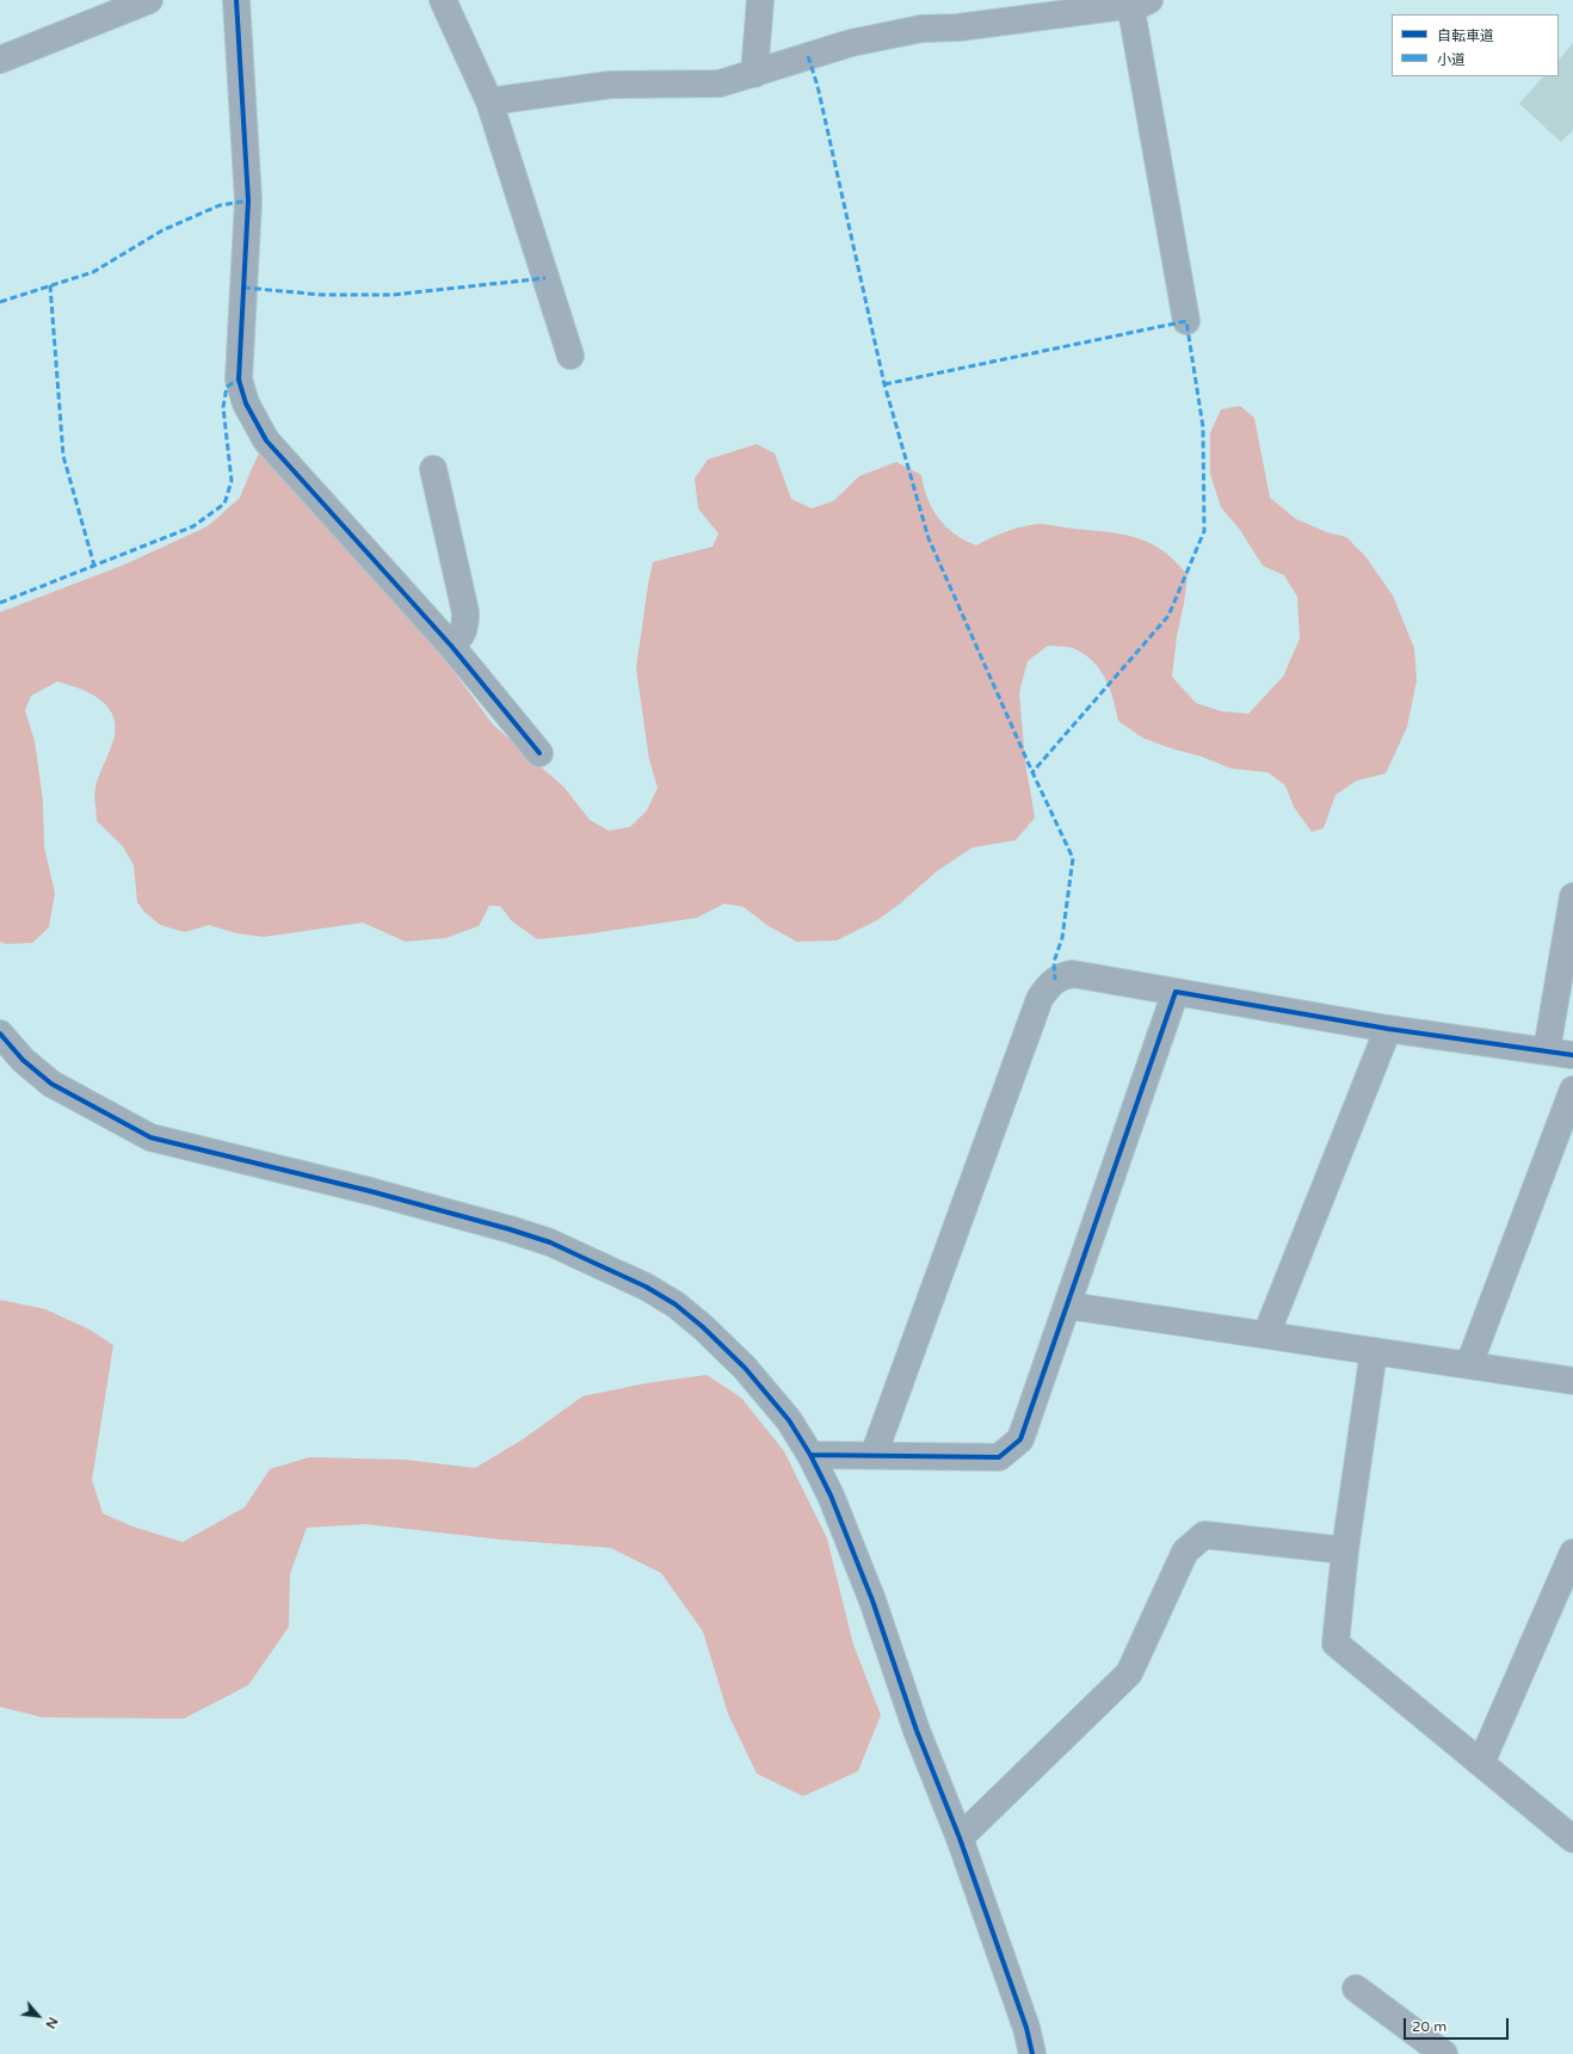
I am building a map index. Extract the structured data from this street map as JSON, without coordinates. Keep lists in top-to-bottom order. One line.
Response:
{"legend":["自転車道","小道"],"scale_bar":"20 m","north":"bottom right"}
